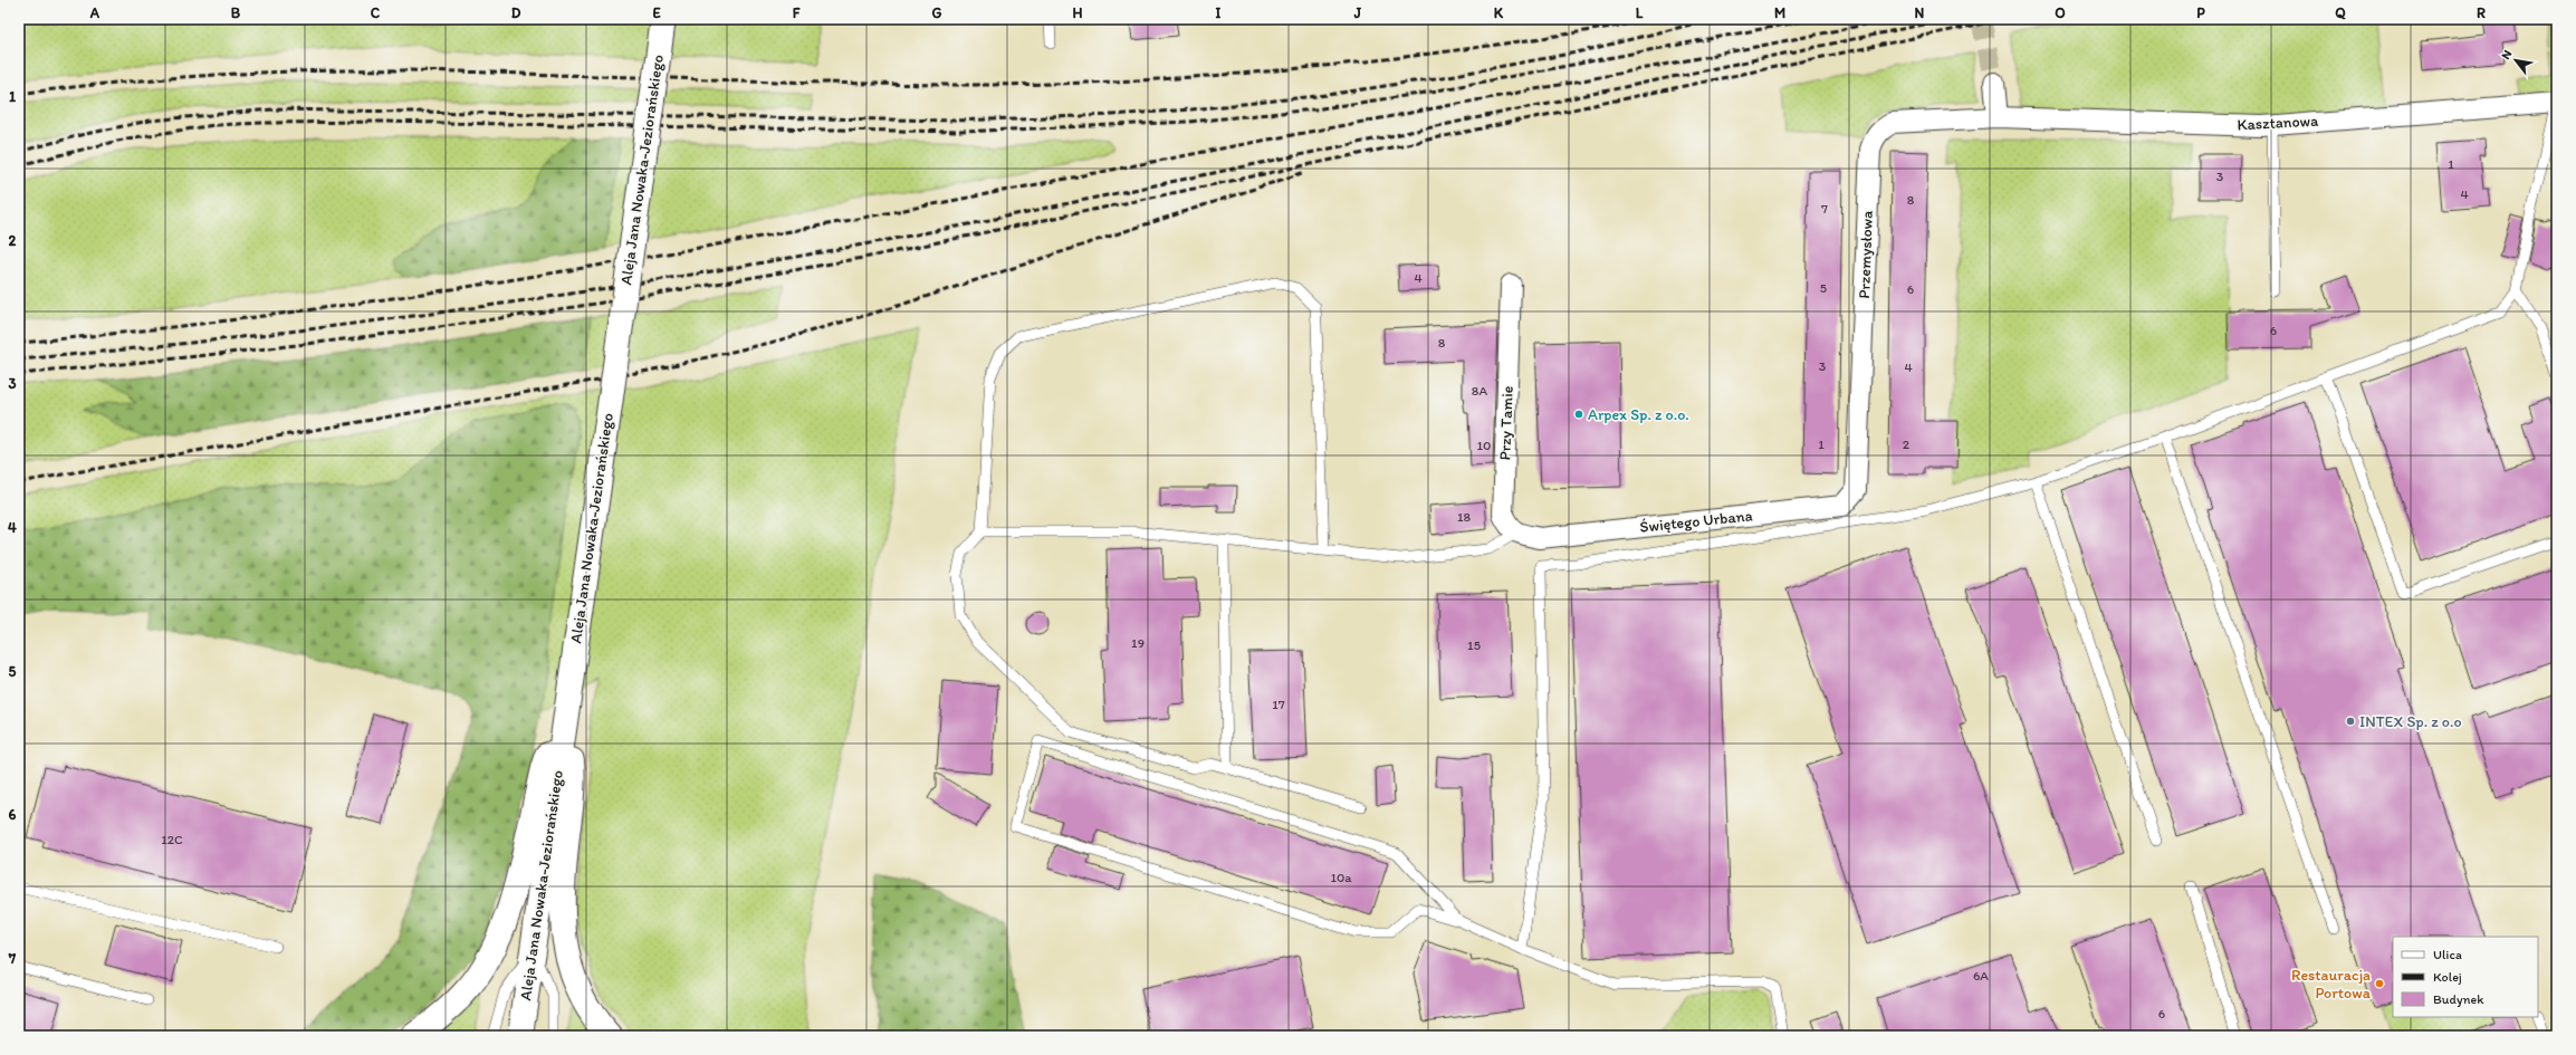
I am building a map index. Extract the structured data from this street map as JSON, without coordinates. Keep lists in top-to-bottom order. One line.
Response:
{"streets":{"main road":["Aleja Jana Nowaka-Jeziorańskiego"],"street":["Kasztanowa","Przemysłowa","Przy Tamie","Świętego Urbana"]},"crossings":[["Kasztanowa","Przemysłowa"],["Przemysłowa","Świętego Urbana"],["Przy Tamie","Świętego Urbana"]],"places":["Arpex Sp. z o.o.","INTEX Sp. z o.o","Restauracja Portowa"],"house_numbers":["1","3","4","8","7","4","5","6","6","8","3","4","8A","1","2","10","18","19","15","17","12C","10a","6A","6"],"legend":["Ulica","Kolej","Budynek"],"north":"top left","grid":{"columns":["A","B","C","D","E","F","G","H","I","J","K","L","M","N","O","P","Q","R"],"rows":["1","2","3","4","5","6","7"]}}
